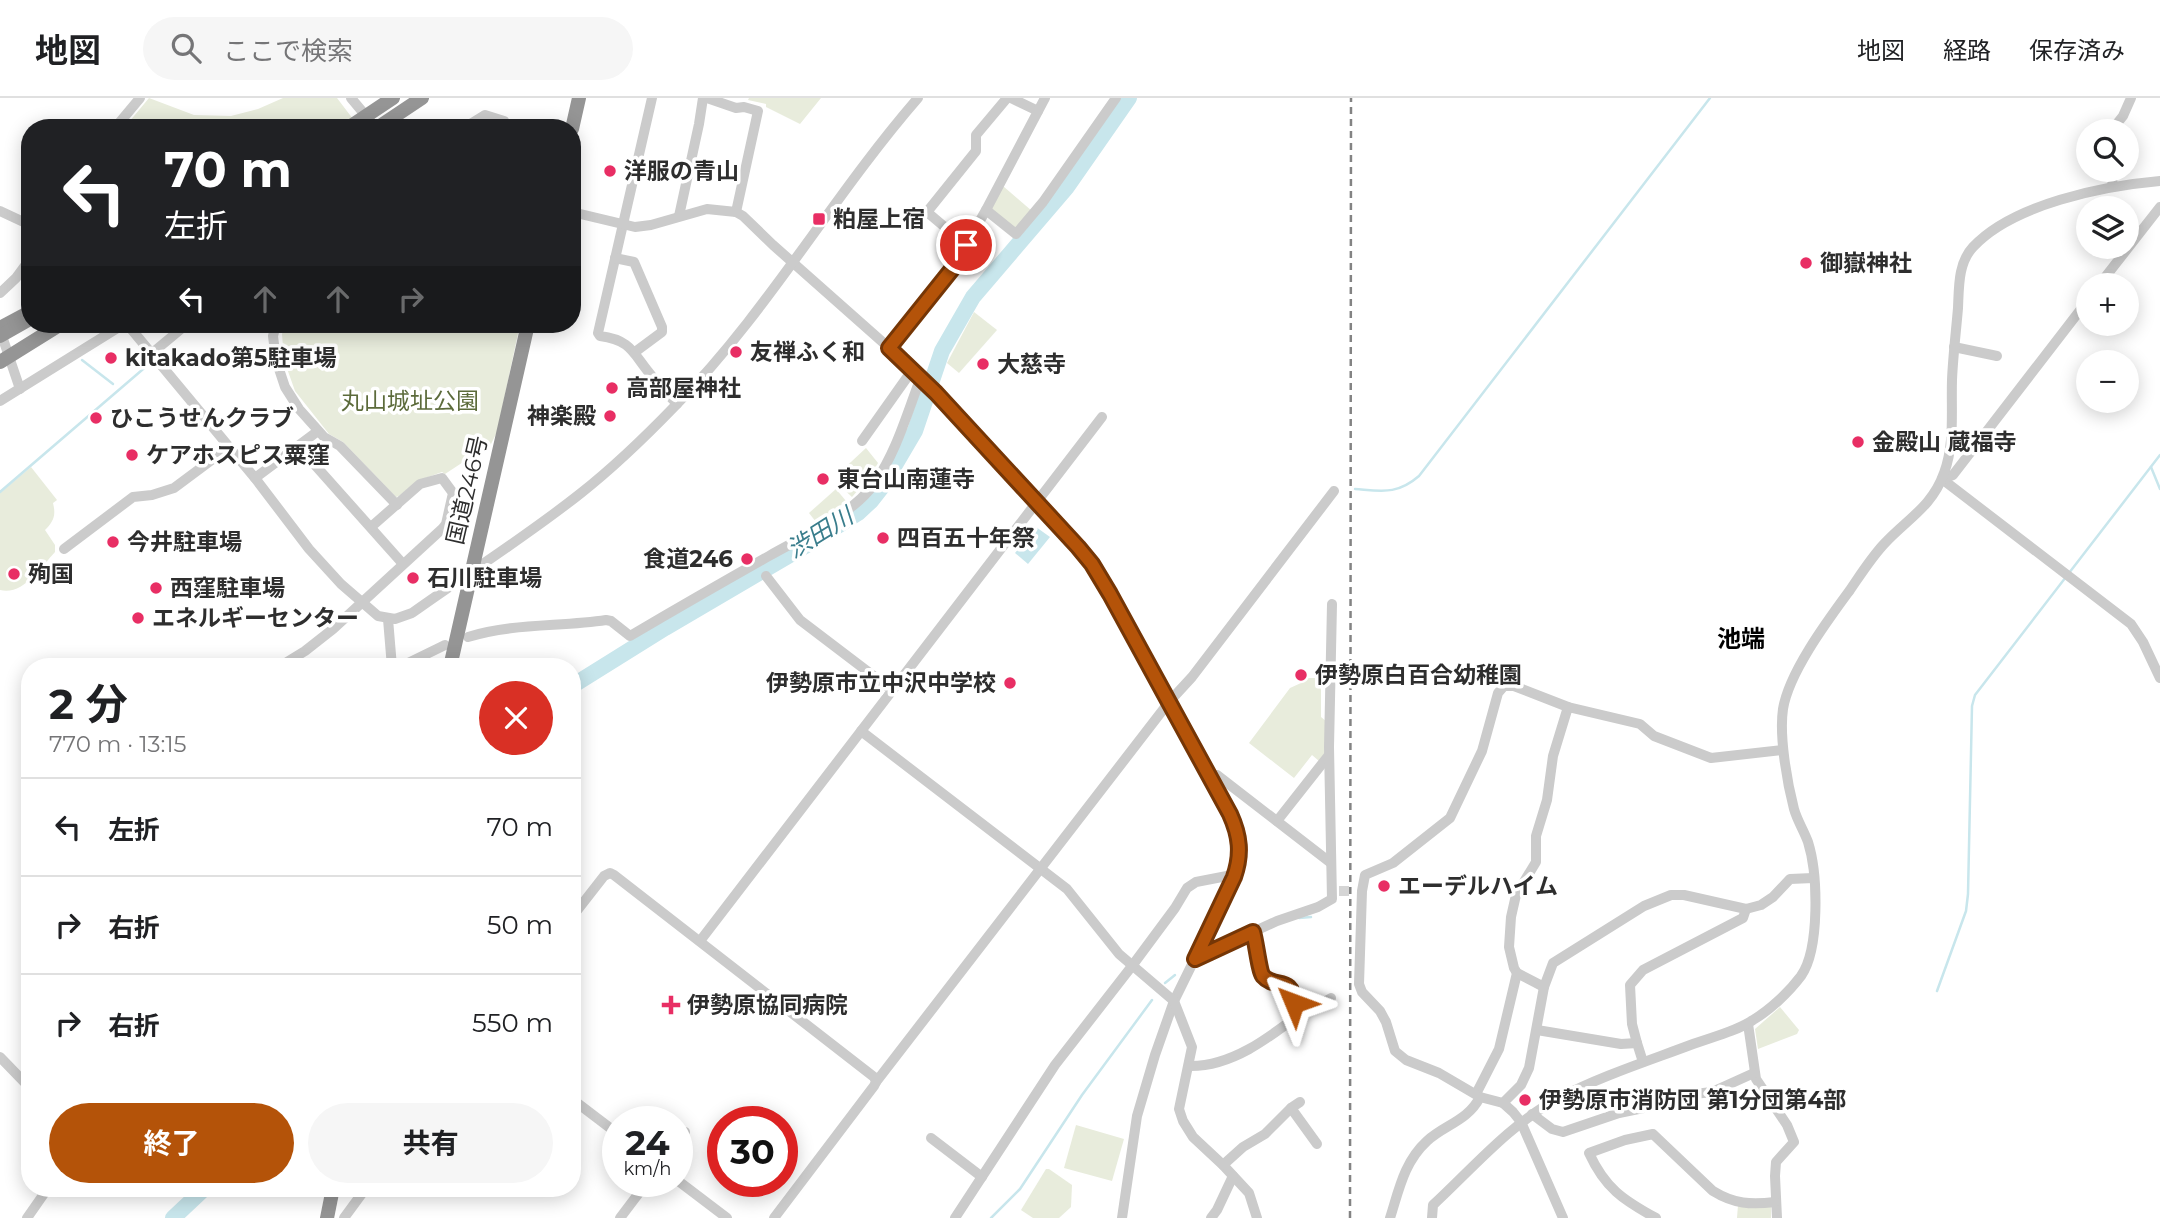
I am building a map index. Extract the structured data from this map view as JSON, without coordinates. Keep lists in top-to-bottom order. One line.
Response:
{"streets":{"highway":["国道246号"]},"districts":["池端"],"water":["渋田川"],"parks":["丸山城址公園"],"places":{"other":["洋服の青山","御嶽神社","友禅ふく和","kitakado第5駐車場","大慈寺","高部屋神社","神楽殿","ひこうせんクラブ","金殿山 蔵福寺","ケアホスピス粟窪","東台山南蓮寺","四百五十年祭","今井駐車場","食道246","殉国","石川駐車場","西窪駐車場","エネルギーセンター","伊勢原白百合幼稚園","伊勢原市立中沢中学校","エーデルハイム","伊勢原市消防団 第1分団第4部"],"transit":["粕屋上宿"],"health":["伊勢原協同病院"]},"page":{"header":"地図","search":"ここで検索","nav":["地図","経路","保存済み"],"map_buttons":["+","−"],"turn":["70 m","左折"],"heading":["2 分","770 m · 13:15"],"list":[{"name":"左折","value":"70 m"},{"name":"右折","value":"50 m"},{"name":"右折","value":"550 m"}],"buttons":["終了","共有"],"speed":"24 km/h","limit":"30"}}
